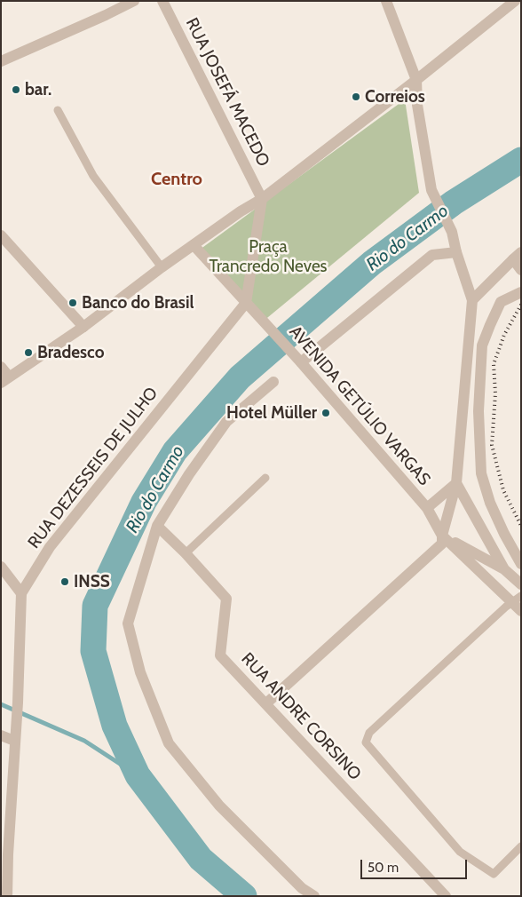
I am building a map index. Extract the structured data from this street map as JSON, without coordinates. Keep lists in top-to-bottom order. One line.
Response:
{"streets":{"street":["RUA JOSEFÁ MACEDO","AVENIDA GETÚLIO VARGAS","RUA DEZESSEIS DE JULHO","RUA ANDRE CORSINO"]},"crossings":[["AVENIDA GETÚLIO VARGAS","RUA DEZESSEIS DE JULHO"]],"districts":["Centro"],"water":["Rio do Carmo"],"parks":["Praça Trancredo Neves"],"places":["bar.","Correios","Banco do Brasil","Bradesco","Hotel Müller","INSS"],"scale_bar":"50 m"}
